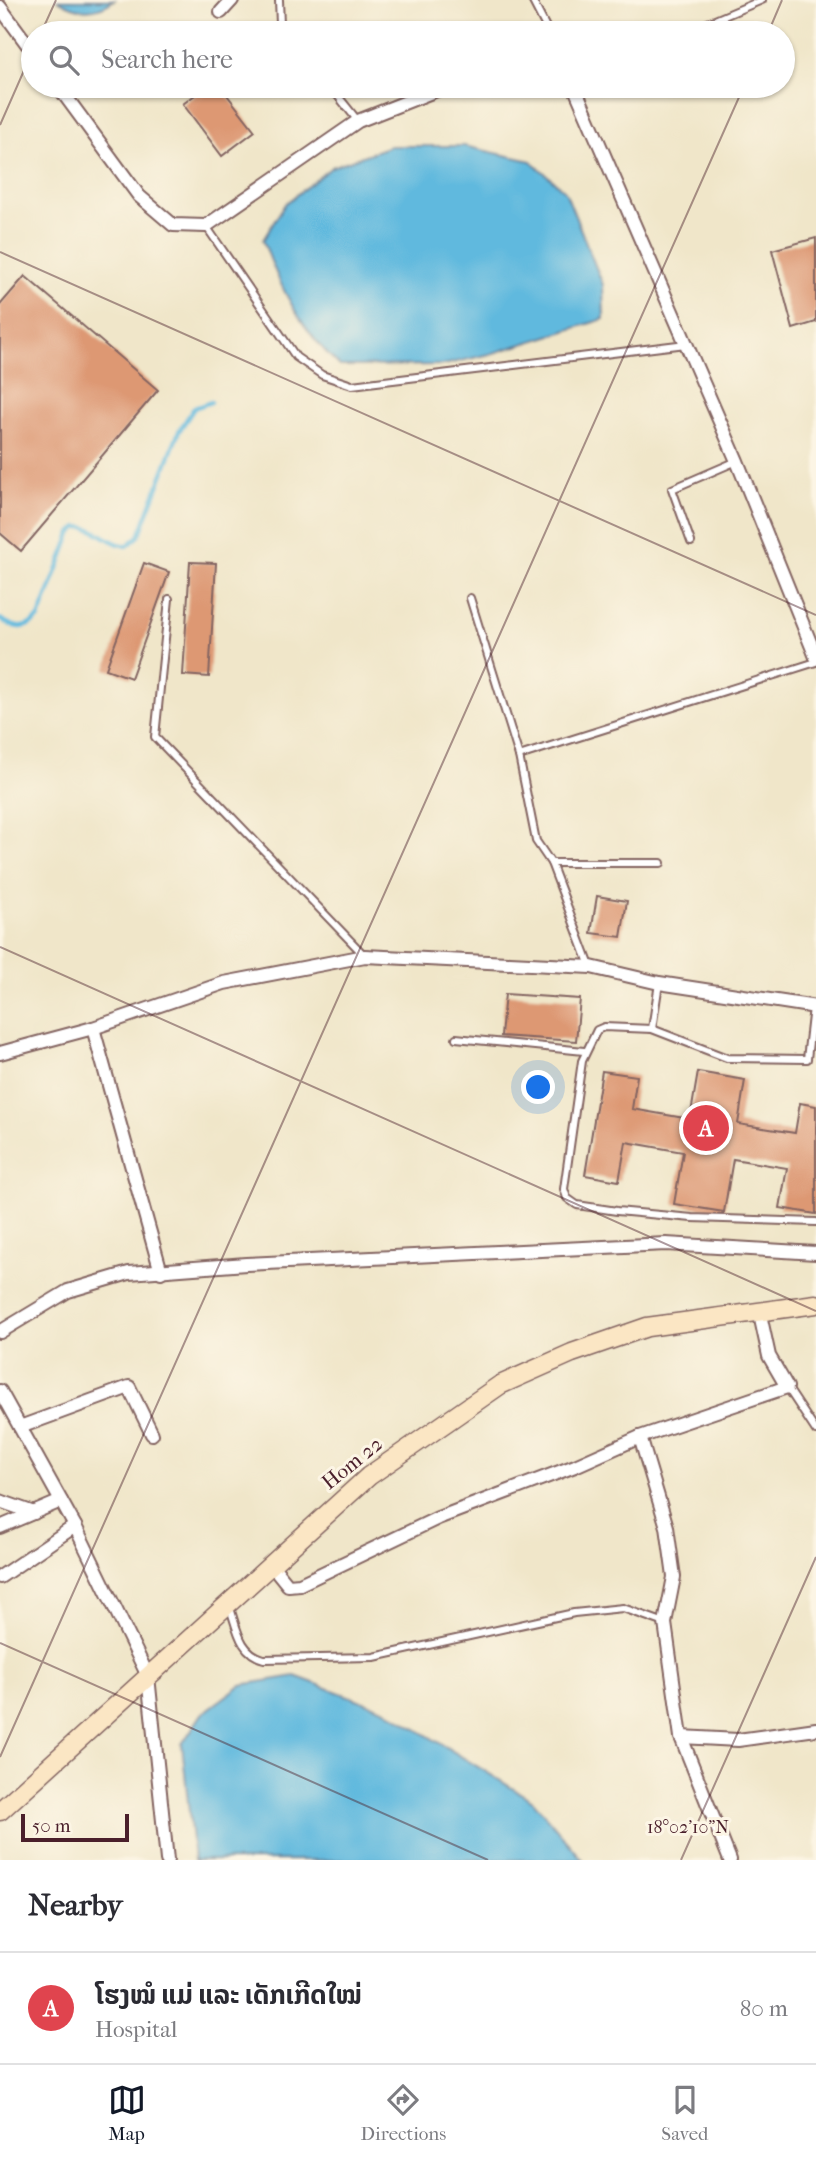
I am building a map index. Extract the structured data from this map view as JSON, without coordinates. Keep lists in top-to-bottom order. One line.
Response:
{"streets":{"street":["Hom 22"]},"scale_bar":"50 m","page":{"search":"Search here","pins":"A","scale":"50 m","heading":"Nearby","list":[{"mark":"A","name":"ໂຮງໝໍ ແມ່ ແລະ ເດັກເກີດໃໝ່","note":"Hospital","value":"80 m"}],"nav":["Map","Directions","Saved"]},"coordinates":["18°02'10\"N"]}
